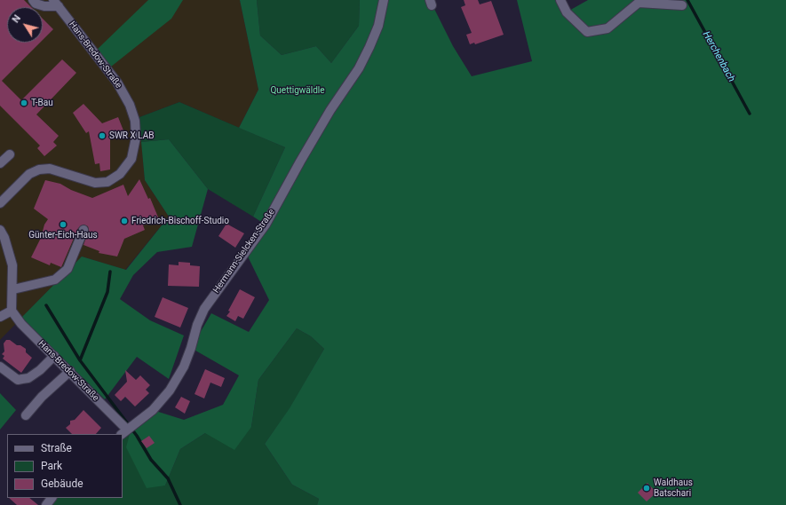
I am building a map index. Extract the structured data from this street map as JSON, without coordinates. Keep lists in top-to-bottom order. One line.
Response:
{"streets":{"street":["Hans-Bredow-Straße","Hermann-Sielcken-Straße"]},"crossings":[["Hans-Bredow-Straße","Hermann-Sielcken-Straße"]],"water":["Herchenbach"],"parks":["Quettigwäldle"],"places":["T-Bau","SWR X LAB","Friedrich-Bischoff-Studio","Günter-Eich-Haus","Waldhaus Batschari"],"legend":["Straße","Park","Gebäude"],"north":"top left"}
